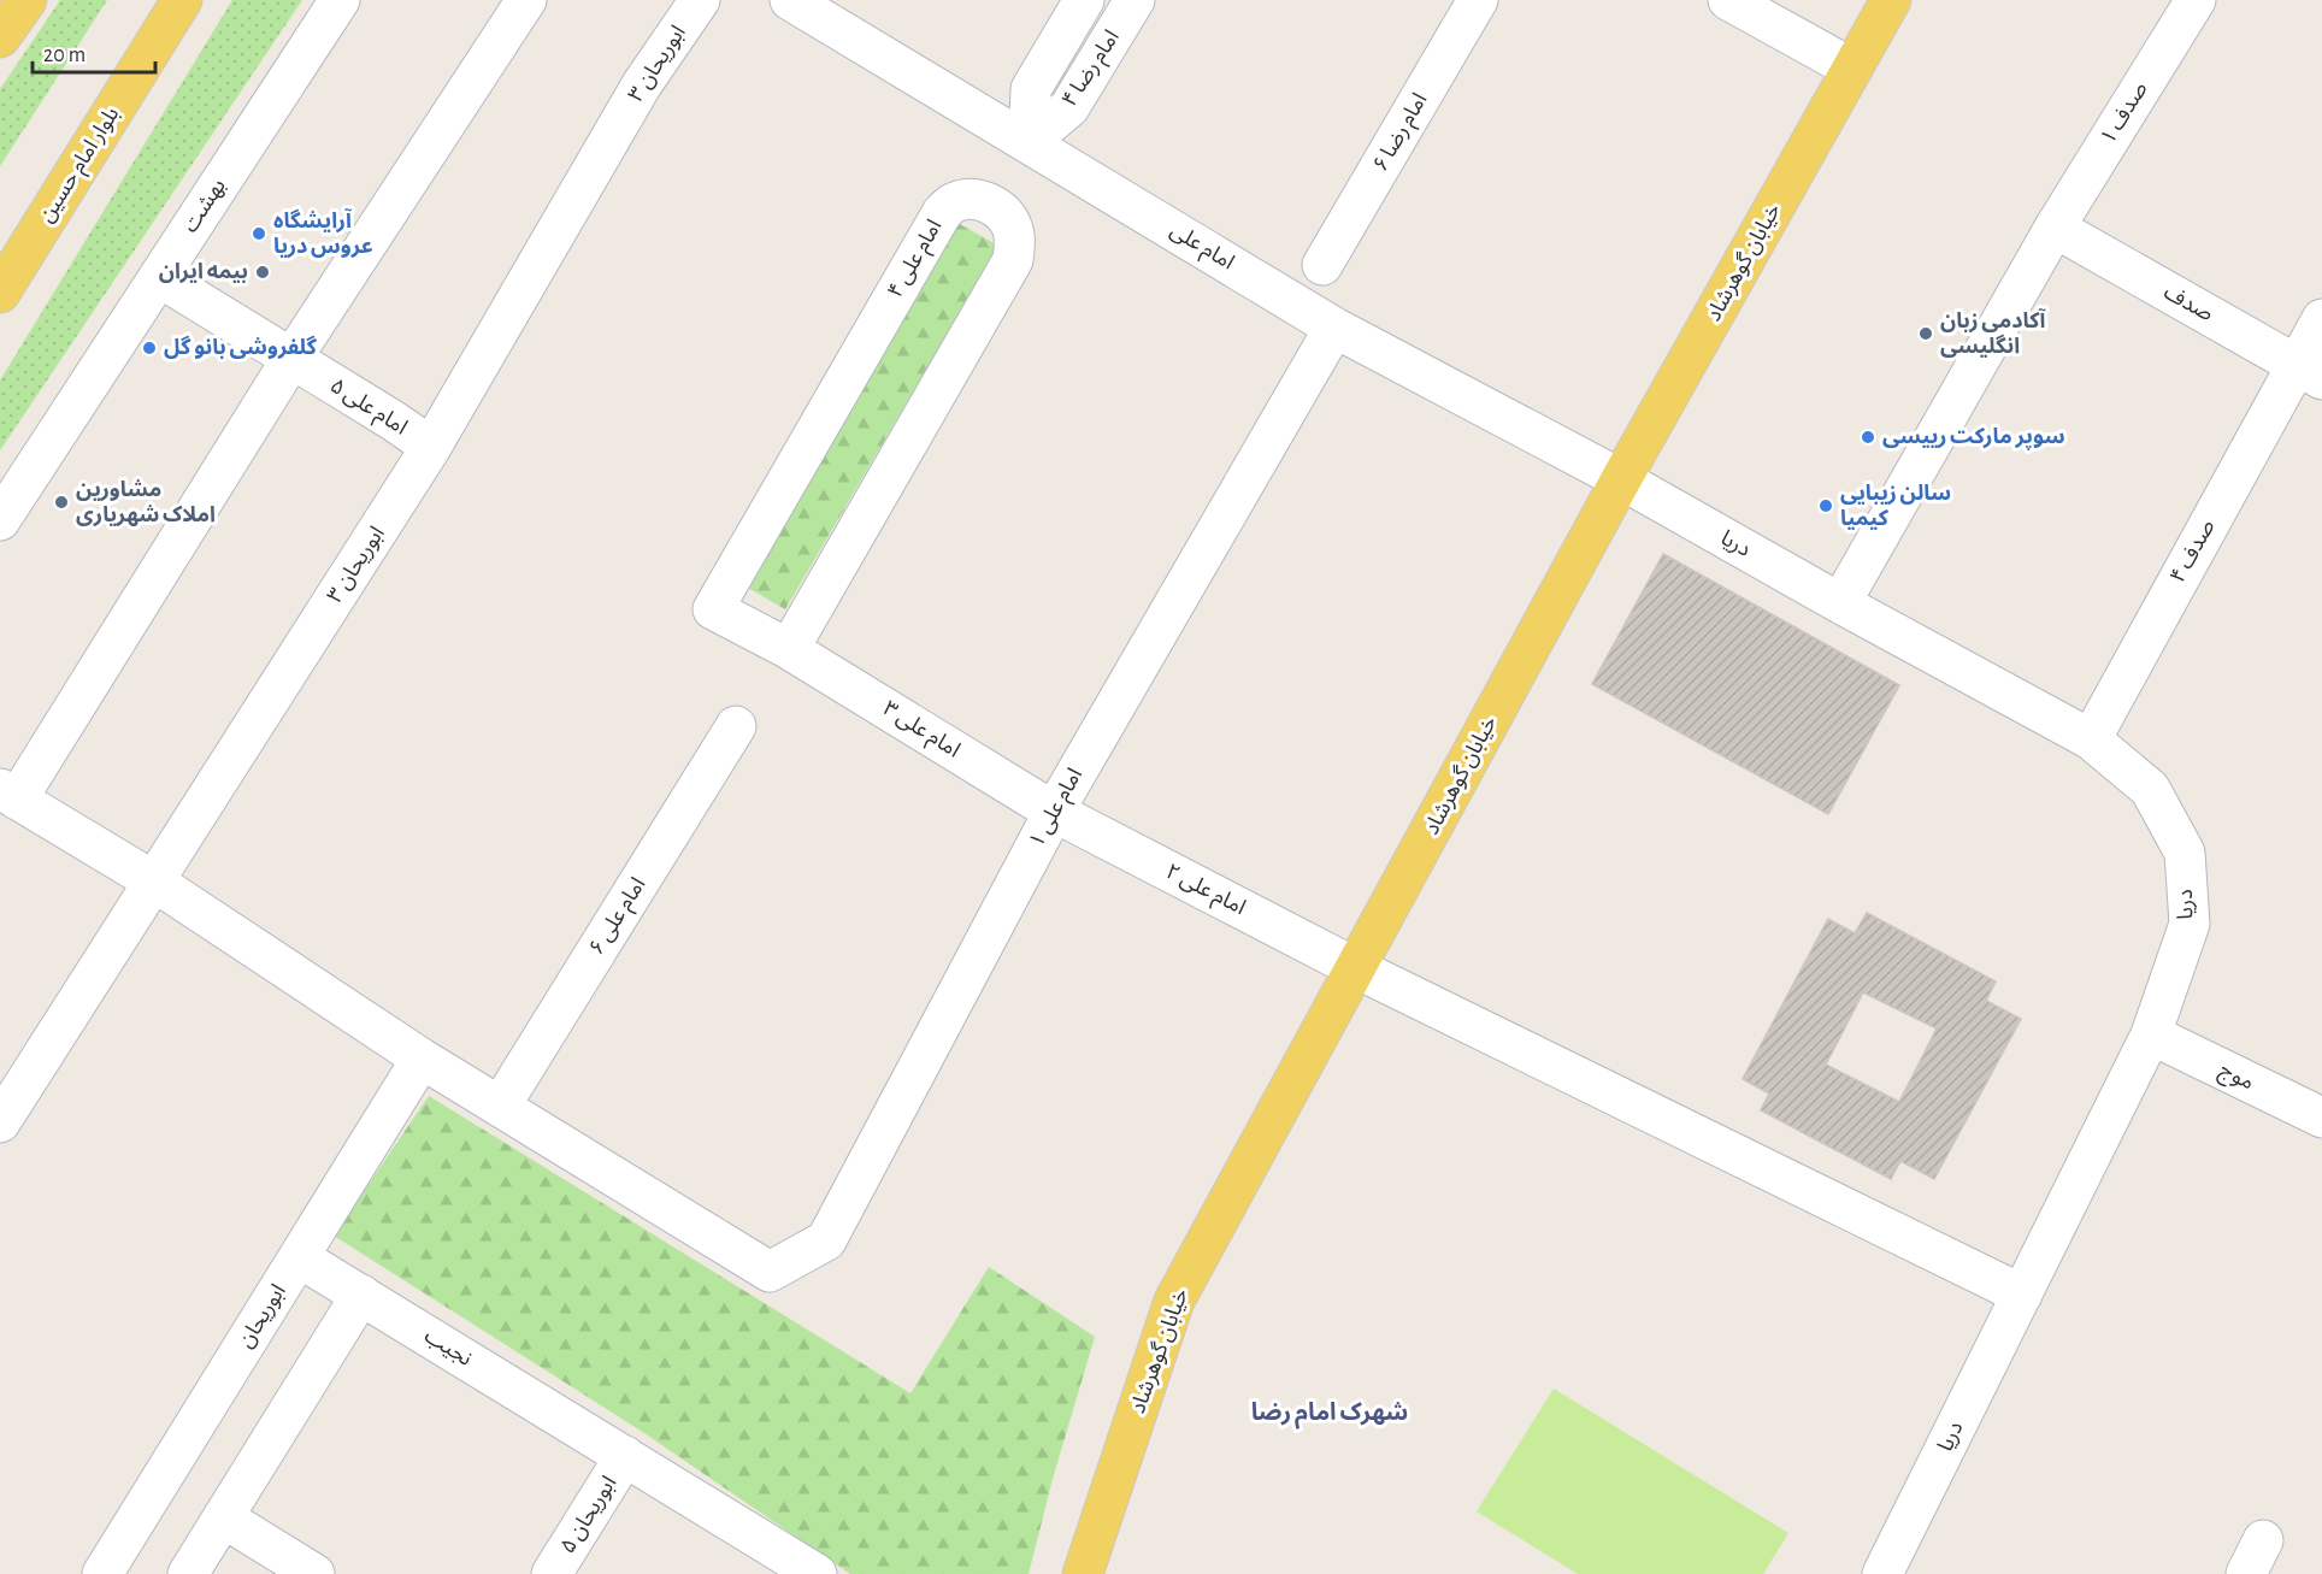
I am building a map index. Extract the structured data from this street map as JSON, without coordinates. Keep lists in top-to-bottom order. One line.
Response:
{"streets":{"main road":["بلوار امام حسین","خیابان گوهرشاد"],"street":["ابوریحان ۳","امام رضا ۴","صدف ۱","امام رضا ۶","بهشت","امام علی","امام علی ۴","صدف","امام علی ۵","دریا","صدف ۴","امام علی ۳","امام علی ۱","امام علی ۲","امام علی ۶","موج","ابوریحان","نجیب","ابوریحان ۵"]},"crossings":[["ابوریحان ۳","امام علی ۵"],["امام رضا ۴","امام علی"],["صدف ۱","صدف"],["صدف ۱","دریا"],["بهشت","امام علی ۵"],["امام علی","خیابان گوهرشاد"],["امام علی","دریا"],["امام علی","امام علی ۱"],["امام علی ۴","امام علی ۳"],["خیابان گوهرشاد","دریا"],["خیابان گوهرشاد","امام علی ۲"],["صدف","صدف ۴"],["دریا","صدف ۴"],["دریا","امام علی ۲"],["دریا","موج"],["امام علی ۳","امام علی ۱"],["امام علی ۳","امام علی ۲"],["امام علی ۱","امام علی ۲"],["امام علی ۱","امام علی ۶"],["ابوریحان","نجیب"],["نجیب","ابوریحان ۵"]],"districts":["شهرک امام رضا"],"places":["آرایشگاه عروس دریا","بیمه ایران","آکادمی زبان انگلیسی","گلفروشی بانو گل","سوپر مارکت رییسی","مشاورین املاک شهریاری","سالن زیبایی کیمیا"],"scale_bar":"20 m"}
